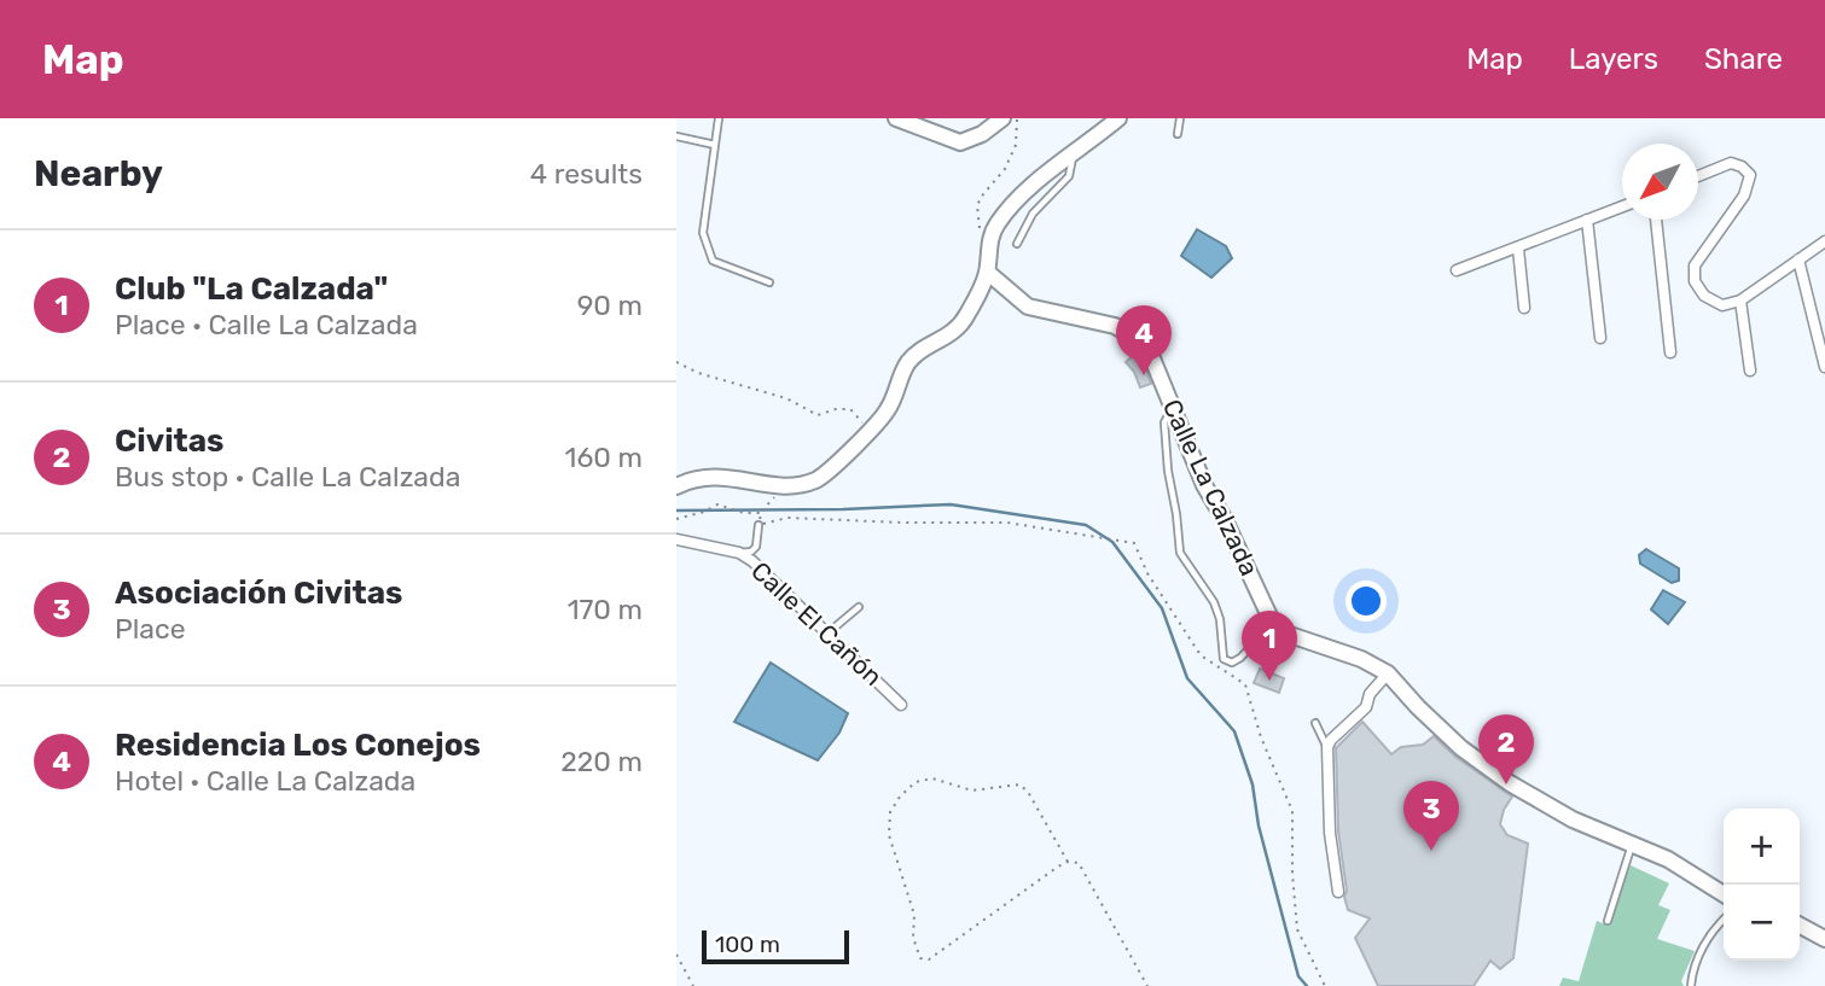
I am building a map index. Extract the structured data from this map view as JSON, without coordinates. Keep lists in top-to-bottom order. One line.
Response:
{"streets":{"main road":["Calle La Calzada"],"street":["Calle El Cañón"]},"scale_bar":"100 m","north":"bottom left","page":{"header":"Map","nav":["Map","Layers","Share"],"heading":["Nearby","4 results"],"list":[{"mark":"1","name":"Club \"La Calzada\"","note":"Place · Calle La Calzada","value":"90 m"},{"mark":"2","name":"Civitas","note":"Bus stop · Calle La Calzada","value":"160 m"},{"mark":"3","name":"Asociación Civitas","note":"Place","value":"170 m"},{"mark":"4","name":"Residencia Los Conejos","note":"Hotel · Calle La Calzada","value":"220 m"}],"pins":["4","1","2","3"],"map_buttons":["+","−"],"scale":"100 m"}}
